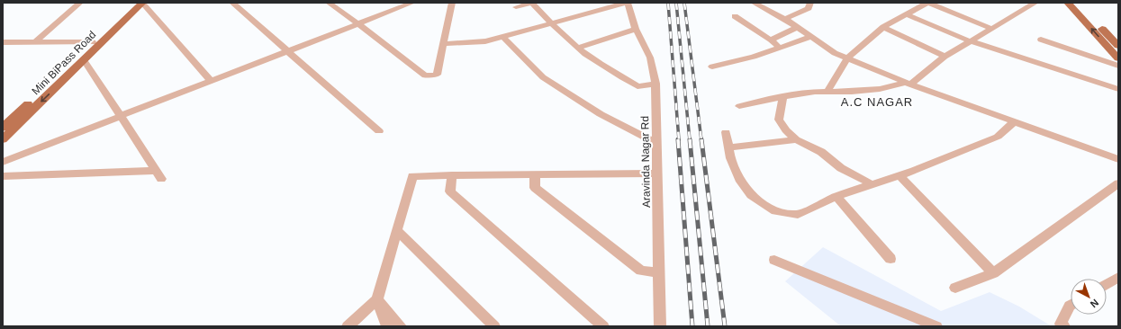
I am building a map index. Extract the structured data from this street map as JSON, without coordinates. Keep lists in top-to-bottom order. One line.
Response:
{"streets":{"main road":["Mini BiPass Road"],"street":["Aravinda Nagar Rd"]},"districts":["A.C NAGAR"],"north":"bottom right"}
